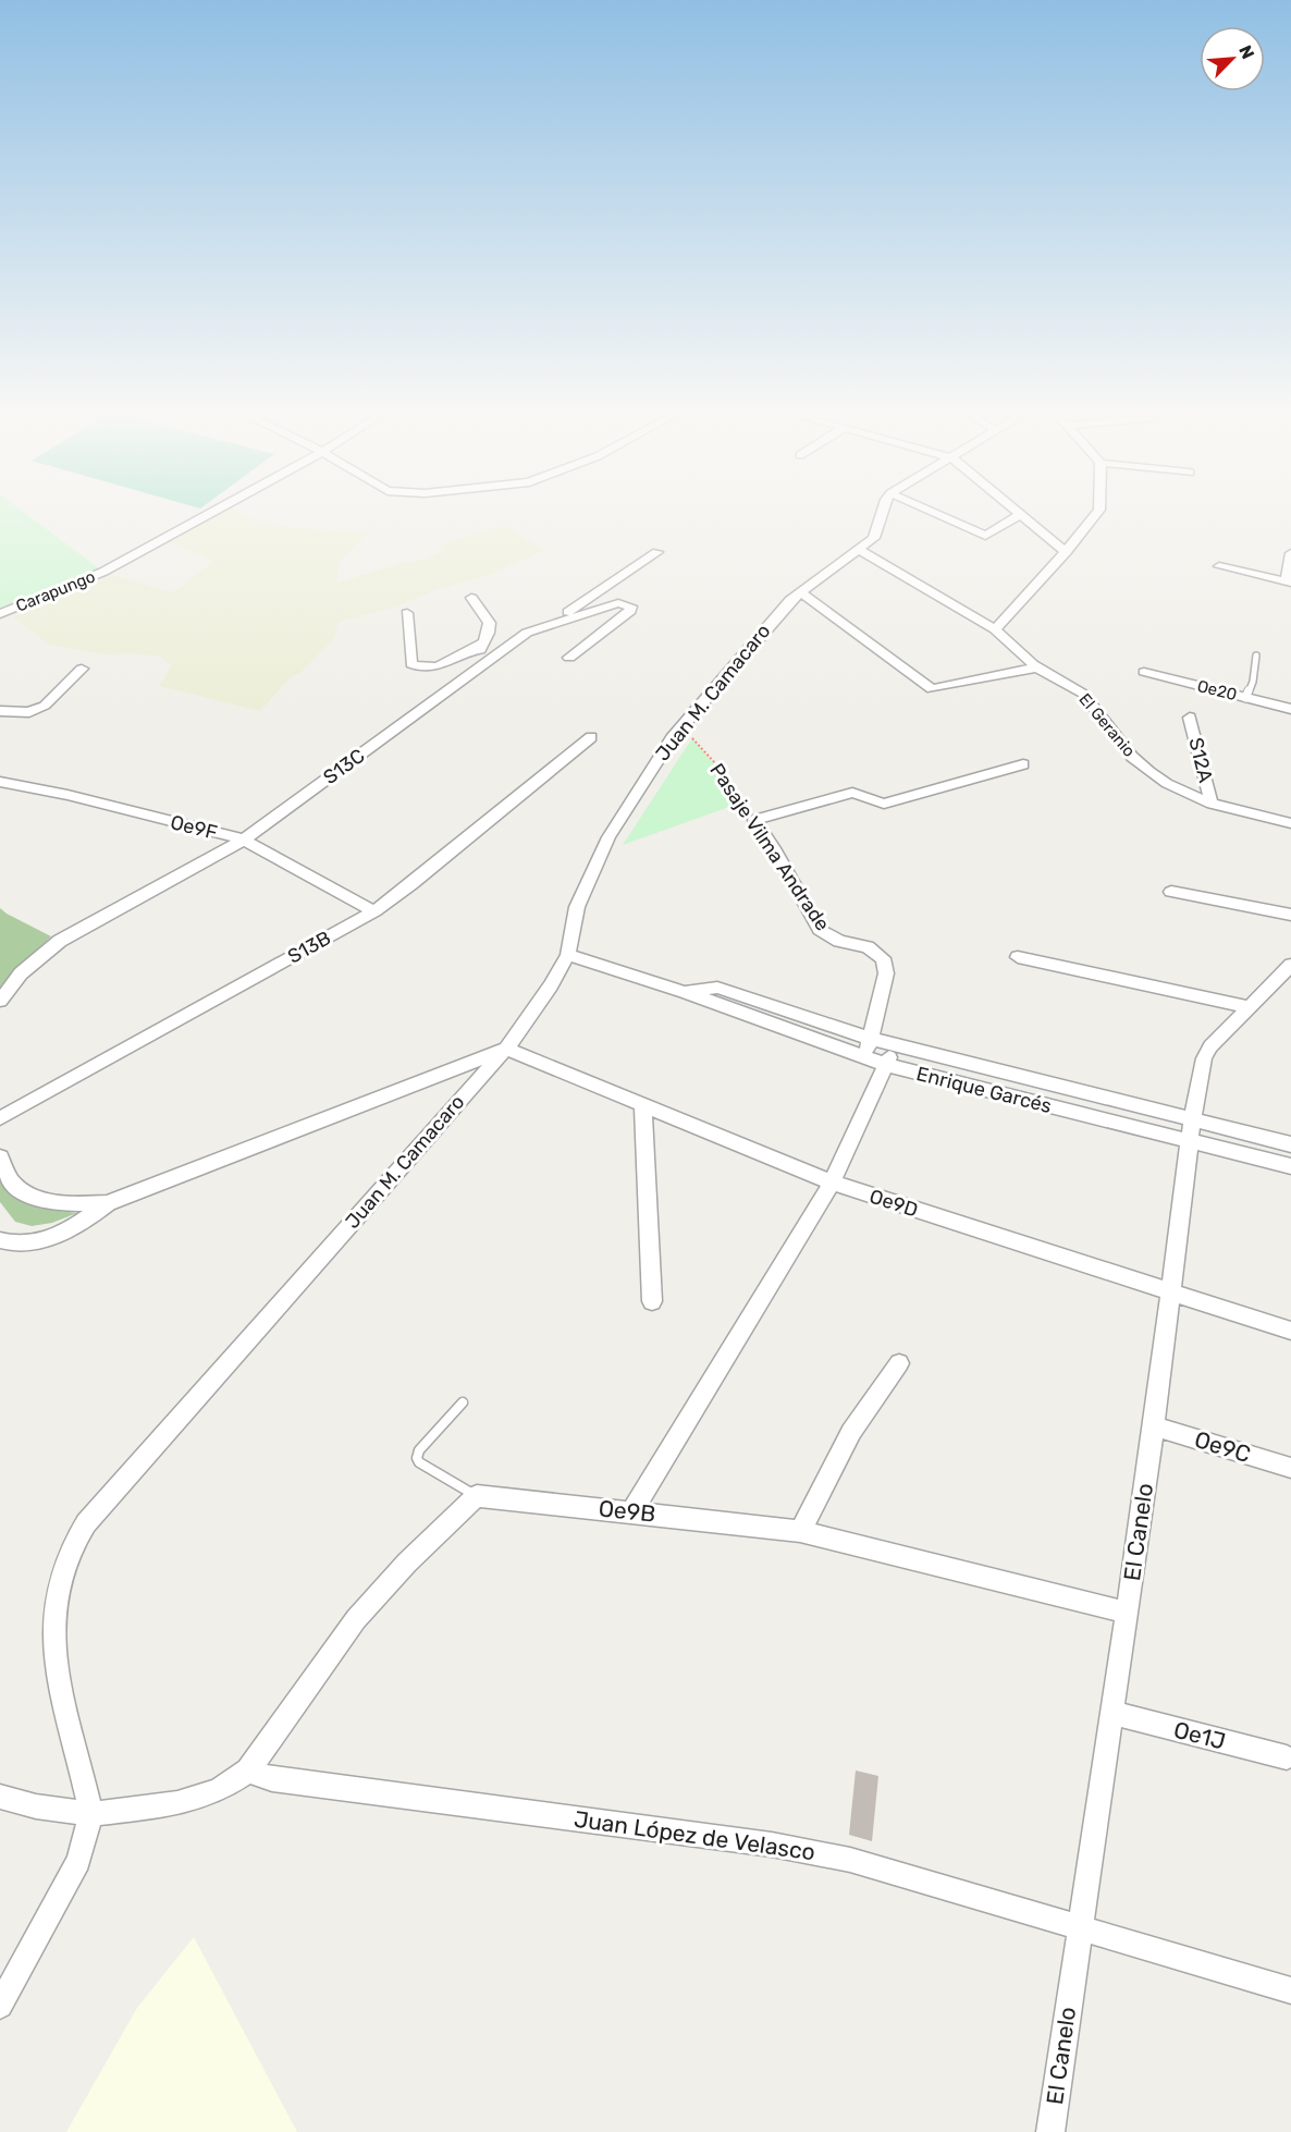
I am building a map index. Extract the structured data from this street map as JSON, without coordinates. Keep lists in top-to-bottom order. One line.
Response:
{"streets":{"street":["Carapungo","Oe20","Juan M. Camacaro","El Geranio","S12A","S13C","Oe9F","Pasaje Vilma Andrade","S13B","Enrique Garcés","Oe9D","Oe9C","Oe9B","El Canelo","Oe1J","Juan López de Velasco"]},"crossings":[["Juan M. Camacaro","El Geranio"],["Juan M. Camacaro","Pasaje Vilma Andrade"],["Juan M. Camacaro","Enrique Garcés"],["Juan M. Camacaro","Oe9D"],["El Geranio","S12A"],["S13C","Oe9F"],["Oe9F","S13B"],["Pasaje Vilma Andrade","Enrique Garcés"],["Enrique Garcés","El Canelo"],["Oe9D","El Canelo"],["Oe9C","El Canelo"],["Oe9B","El Canelo"],["El Canelo","Oe1J"],["El Canelo","Juan López de Velasco"]],"north":"top right"}
